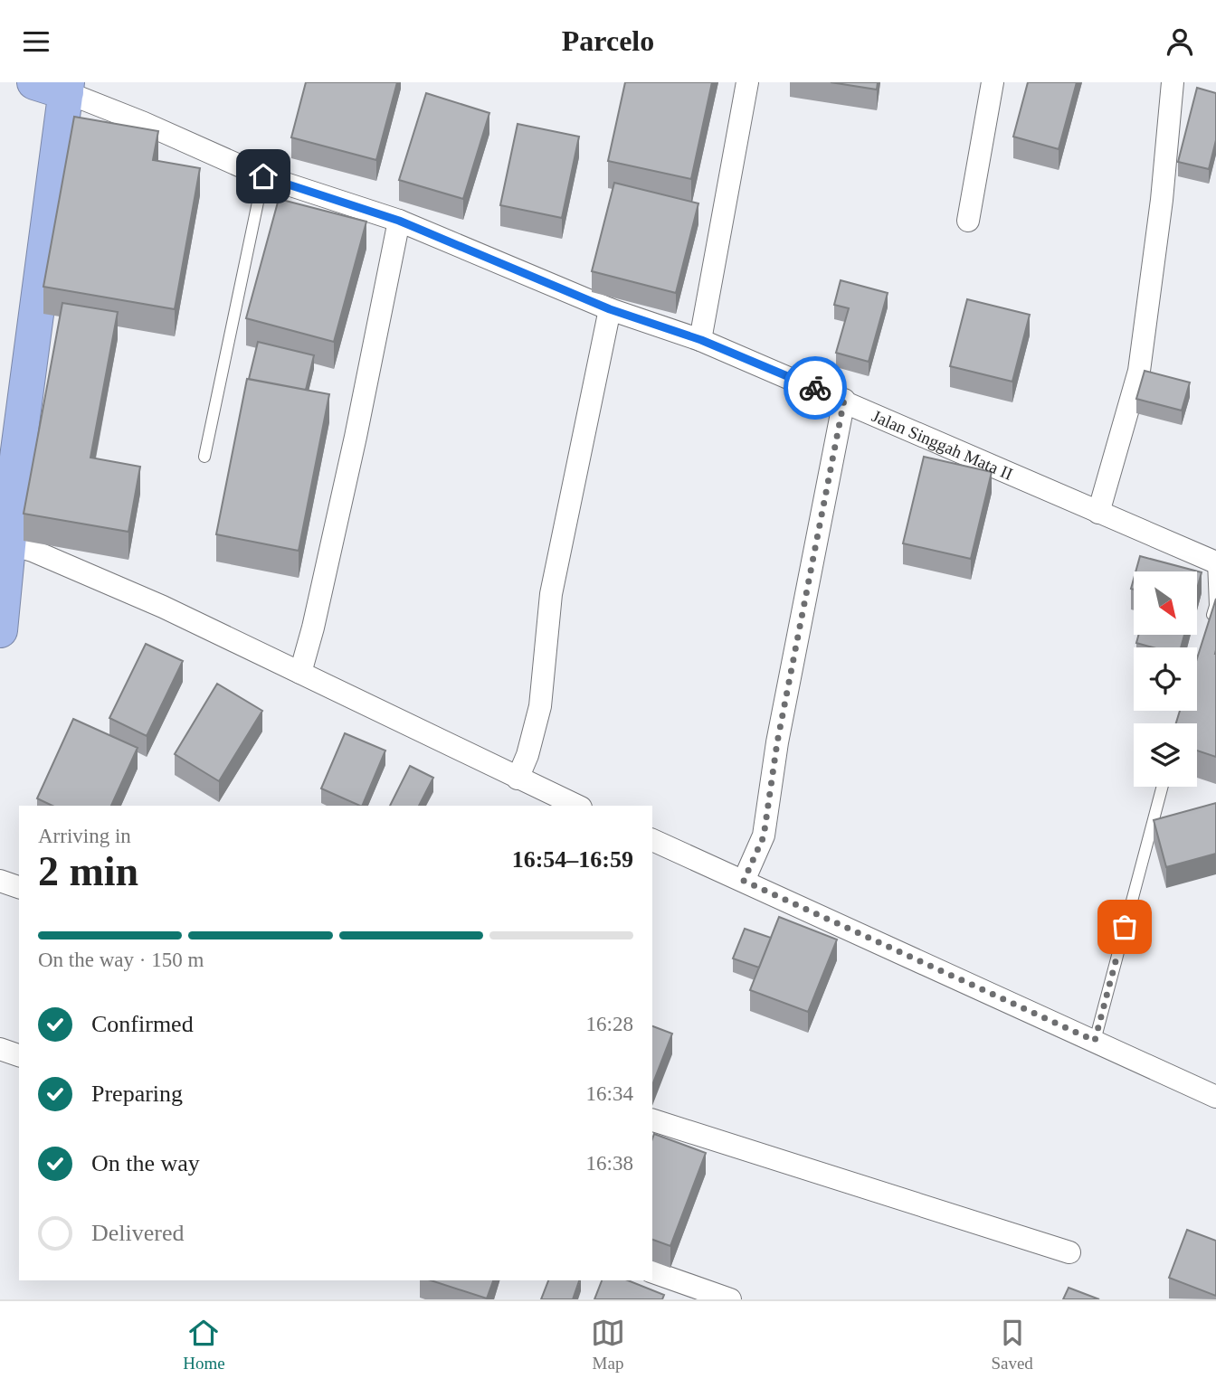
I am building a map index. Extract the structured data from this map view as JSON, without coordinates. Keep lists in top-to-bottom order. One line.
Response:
{"streets":{"street":["Jalan Singgah Mata II"]},"north":"bottom right","page":{"header":"Parcelo","heading":["2 min","Arriving in","16:54–16:59"],"bar":"On the way · 150 m","list":[["Confirmed","16:28"],["Preparing","16:34"],["On the way","16:38"],"Delivered"],"tabs":["Home","Map","Saved"]}}
